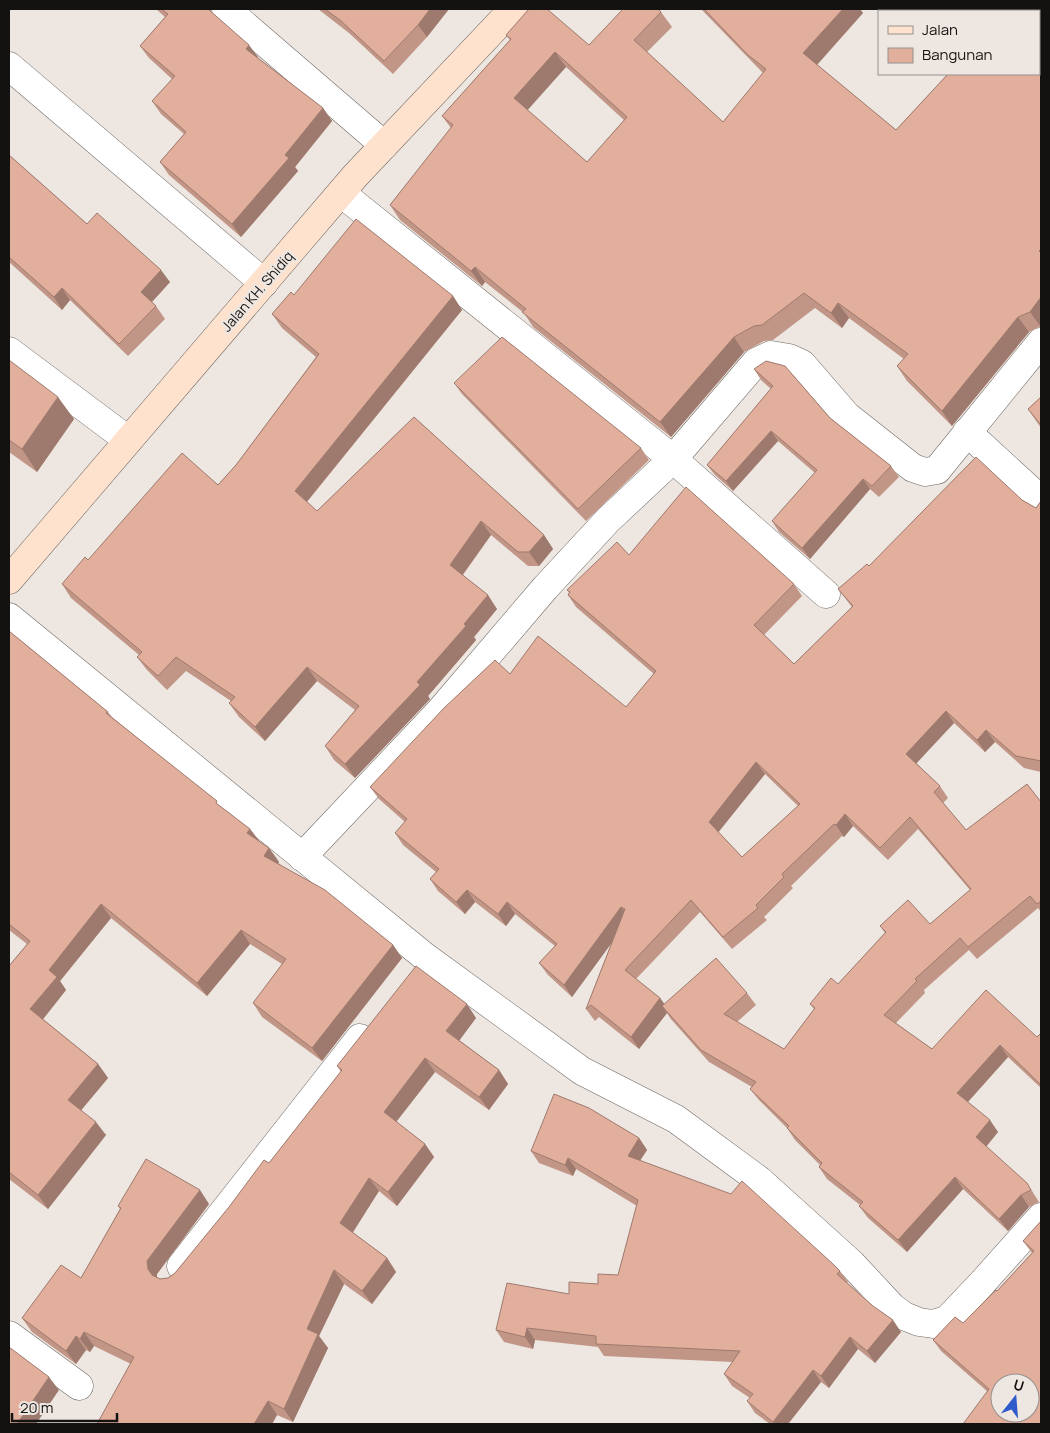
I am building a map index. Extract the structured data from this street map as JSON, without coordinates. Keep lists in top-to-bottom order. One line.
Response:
{"streets":{"main road":["Jalan KH. Shidiq"]},"legend":["Jalan","Bangunan"],"scale_bar":"20 m","north":"top"}
